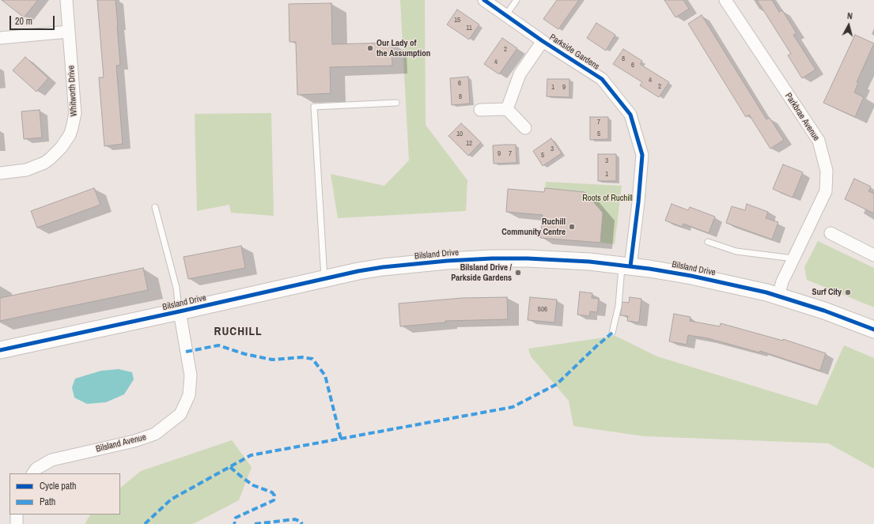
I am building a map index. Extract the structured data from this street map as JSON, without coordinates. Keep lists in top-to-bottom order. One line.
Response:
{"streets":{"main road":["Bilsland Drive"],"street":["Parkside Gardens","Whitworth Drive","Parkbrae Avenue","Bilsland Avenue"]},"crossings":[["Parkside Gardens","Bilsland Drive"],["Parkbrae Avenue","Bilsland Drive"],["Bilsland Drive","Bilsland Avenue"]],"districts":["RUCHILL"],"parks":["Roots of Ruchill"],"places":["Our Lady of the Assumption","Ruchill Community Centre","Bilsland Drive / Parkside Gardens","Surf City"],"house_numbers":["15","11","2","8","4","6","4","6","2","1","9","8","7","10","5","12","3","9","7","5","3","1","506"],"legend":["Cycle path","Path"],"scale_bar":"20 m","north":"top"}
